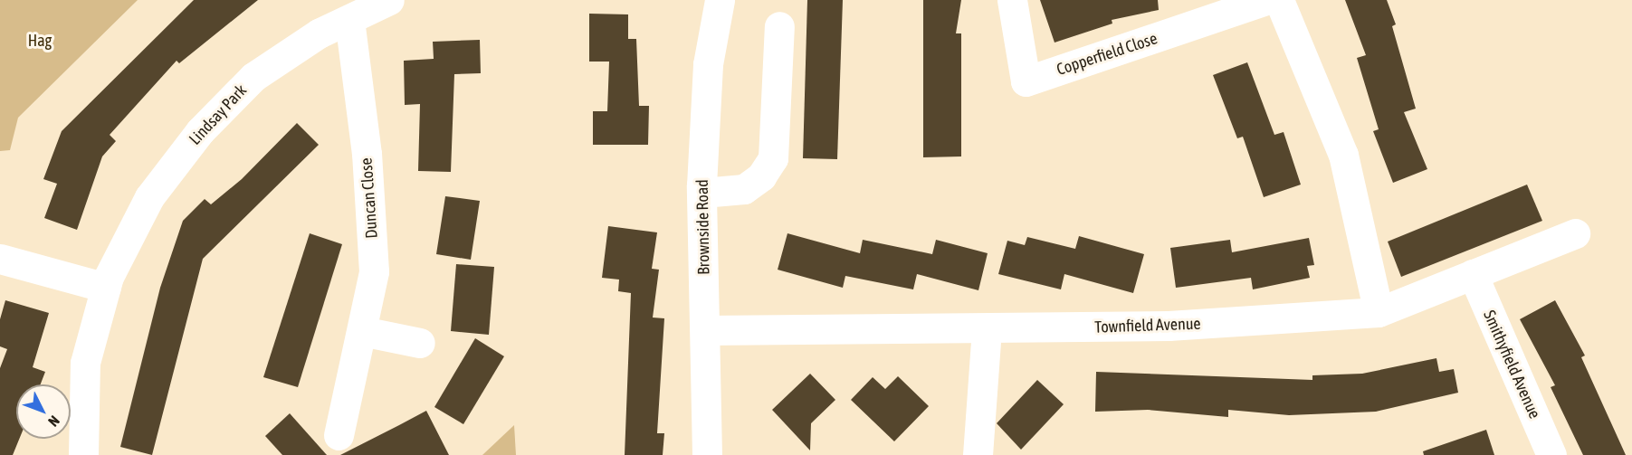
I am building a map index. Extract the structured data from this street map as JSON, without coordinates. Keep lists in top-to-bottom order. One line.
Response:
{"streets":{"street":["Copperfield Close","Lindsay Park","Duncan Close","Brownside Road","Townfield Avenue","Smithyfield Avenue"]},"crossings":[["Lindsay Park","Duncan Close"],["Brownside Road","Townfield Avenue"],["Townfield Avenue","Smithyfield Avenue"]],"parks":["Hag"],"north":"bottom right"}
